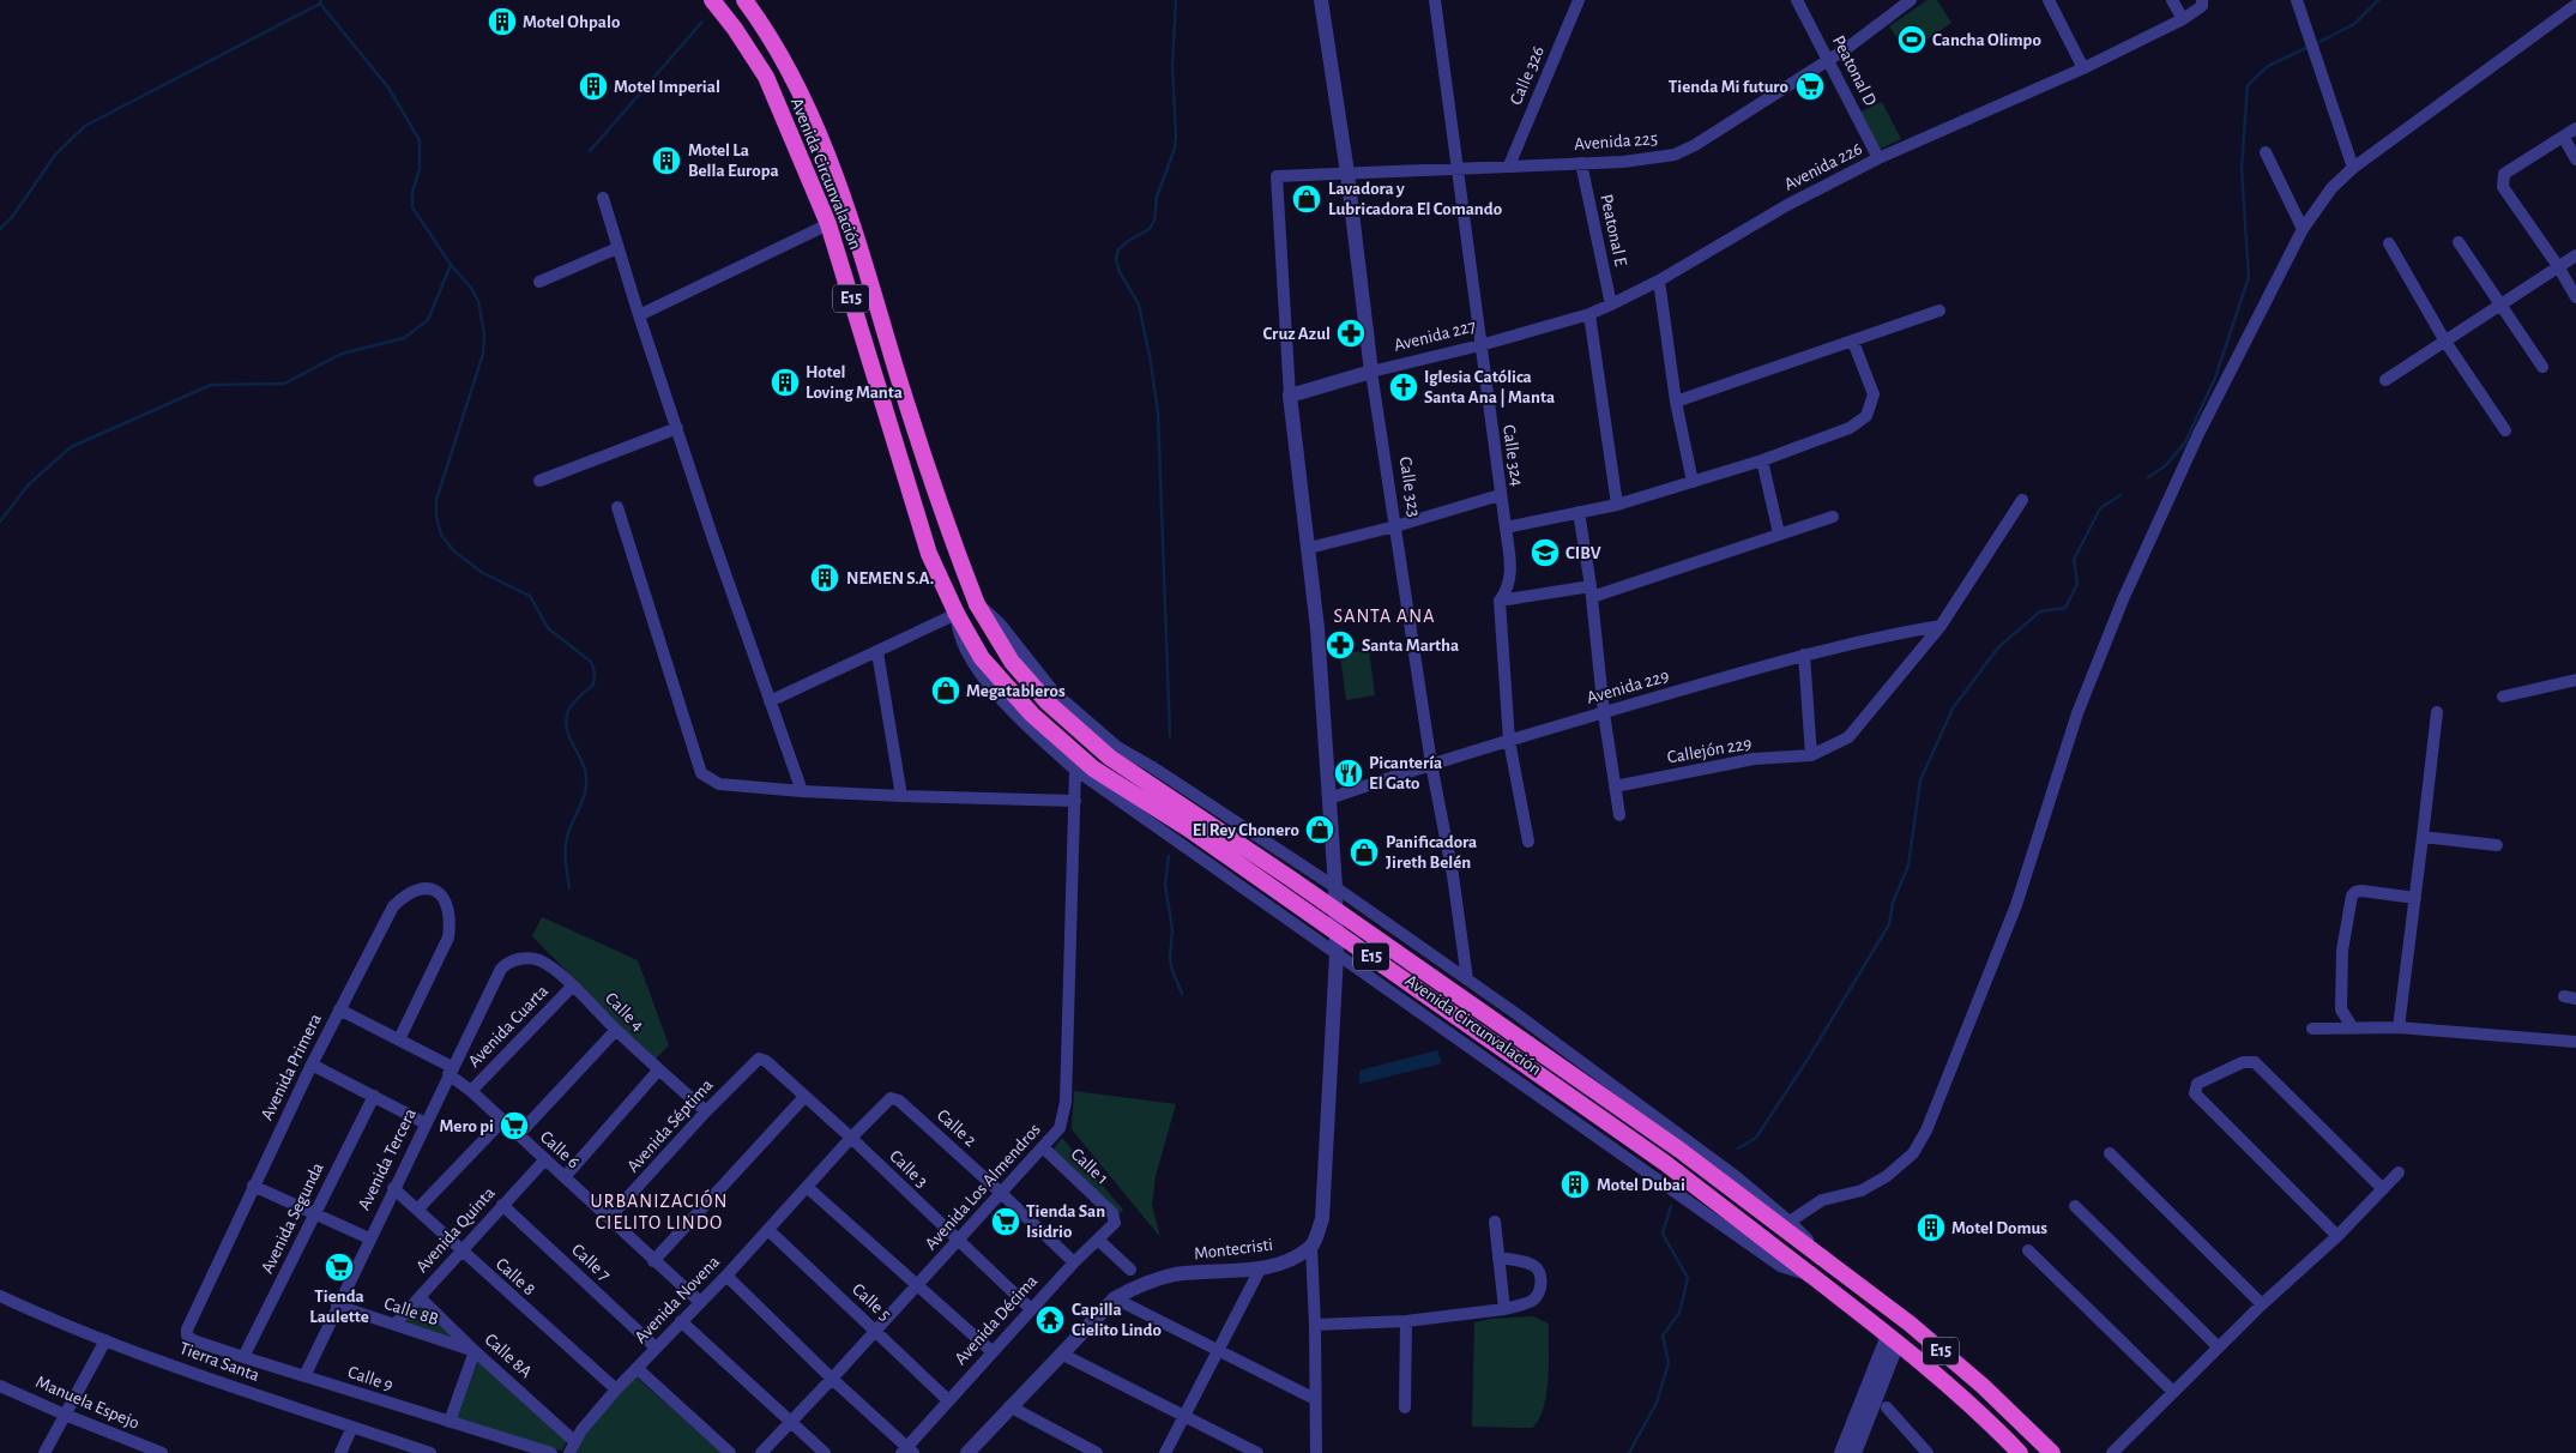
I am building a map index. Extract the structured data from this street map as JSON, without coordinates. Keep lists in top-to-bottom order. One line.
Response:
{"streets":{"highway":["Avenida Circunvalación","E15"],"street":["Peatonal D","Calle 326","Avenida 225","Avenida 226","Peatonal E","Avenida 227","Calle 324","Calle 323","Avenida 229","Callejón 229","Calle 4","Avenida Cuarta","Avenida Primera","Avenida Séptima","Calle 2","Calle 6","Avenida Tercera","Calle 1","Calle 3","Avenida Los Almendros","Avenida Segunda","Avenida Quinta","Montecristi","Calle 7","Calle 8","Avenida Novena","Calle 5","Calle 8B","Avenida Décima","Calle 8A","Tierra Santa","Calle 9","Manuela Espejo"]},"crossings":[["Peatonal D","Avenida 225"],["Peatonal D","Avenida 226"],["Calle 326","Avenida 225"],["Avenida 225","Peatonal E"],["Avenida 225","Avenida 227"],["Avenida 225","Calle 324"],["Avenida 225","Calle 323"],["Avenida 226","Peatonal E"],["Avenida 226","Avenida 227"],["Avenida Circunvalación","Calle 323"],["Avenida Circunvalación","Avenida Los Almendros"],["Avenida 227","Calle 324"],["Avenida 227","Calle 323"],["Calle 324","Avenida 229"],["Calle 323","Avenida 229"],["Calle 4","Avenida Cuarta"],["Calle 4","Avenida Séptima"],["Calle 4","Avenida Tercera"],["Avenida Cuarta","Calle 6"],["Avenida Primera","Calle 6"],["Avenida Primera","Calle 9"],["Avenida Séptima","Calle 6"],["Avenida Séptima","Calle 3"],["Calle 2","Avenida Los Almendros"],["Calle 2","Avenida Novena"],["Calle 2","Avenida Décima"],["Calle 6","Avenida Tercera"],["Calle 6","Avenida Quinta"],["Calle 6","Avenida Novena"],["Avenida Tercera","Calle 8"],["Avenida Tercera","Calle 8B"],["Avenida Tercera","Calle 9"],["Calle 1","Avenida Los Almendros"],["Calle 1","Avenida Décima"],["Calle 3","Avenida Los Almendros"],["Calle 3","Avenida Novena"],["Calle 3","Avenida Décima"],["Avenida Los Almendros","Calle 5"],["Avenida Segunda","Calle 9"],["Avenida Quinta","Calle 7"],["Avenida Quinta","Calle 8"],["Avenida Quinta","Calle 8B"],["Avenida Quinta","Calle 8A"],["Calle 7","Avenida Novena"],["Calle 8","Avenida Novena"],["Avenida Novena","Calle 5"],["Avenida Novena","Calle 8A"],["Calle 5","Avenida Décima"],["Calle 8B","Calle 8A"]],"districts":["SANTA ANA","URBANIZACIÓN CIELITO LINDO"],"places":{"building":["Motel Ohpalo","Motel Imperial","Motel La Bella Europa","Hotel Loving Manta","NEMEN S.A.","Motel Dubai","Motel Domus"],"sports":["Cancha Olimpo"],"supermarket":["Tienda Mi futuro","Mero pi","Tienda San Isidrio","Tienda Laulette"],"shop":["Lavadora y Lubricadora El Comando","Megatableros","El Rey Chonero","Panificadora Jireth Belén"],"pharmacy":["Cruz Azul","Santa Martha"],"church":["Iglesia Católica Santa Ana | Manta"],"school or university":["CIBV"],"restaurant":["Picantería El Gato"],"temple":["Capilla Cielito Lindo"]}}
